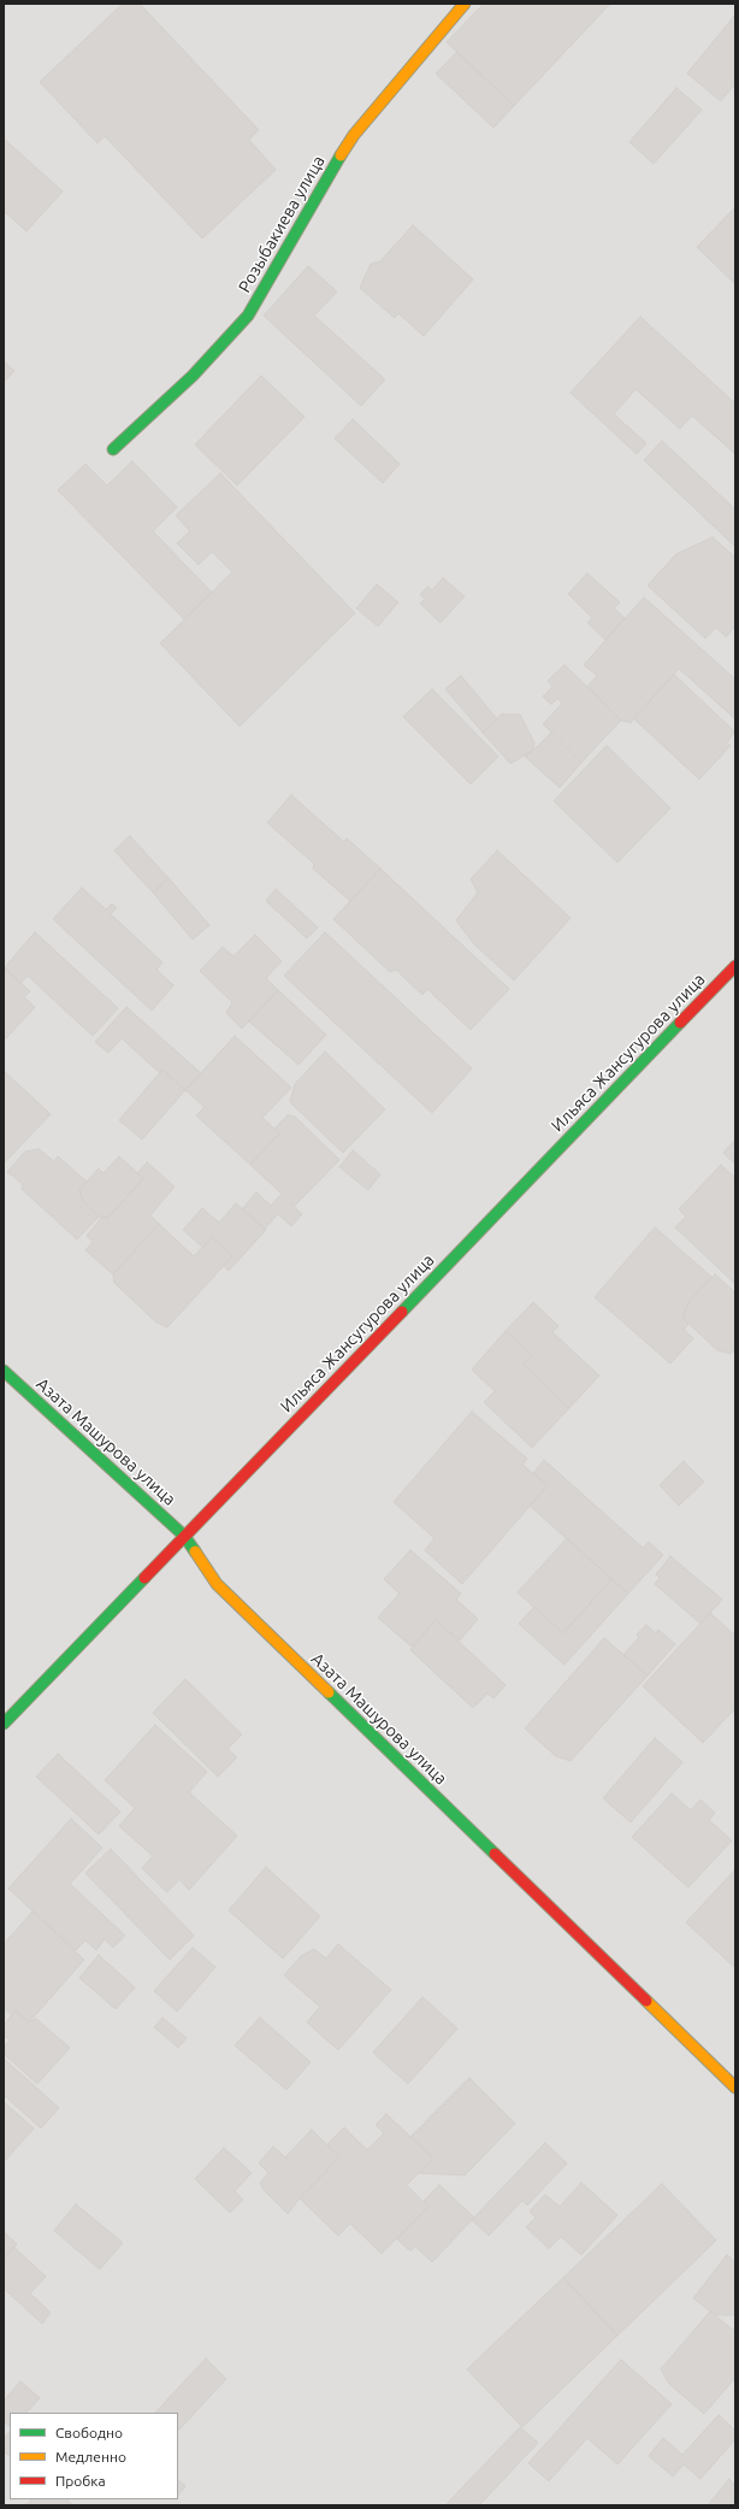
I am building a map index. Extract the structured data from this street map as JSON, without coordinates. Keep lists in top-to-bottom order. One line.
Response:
{"streets":{"street":["Розыбакиева улица","Ильяса Жансугурова улица","Азата Машурова улица"]},"crossings":[["Ильяса Жансугурова улица","Азата Машурова улица"]],"legend":["Свободно","Медленно","Пробка"]}
